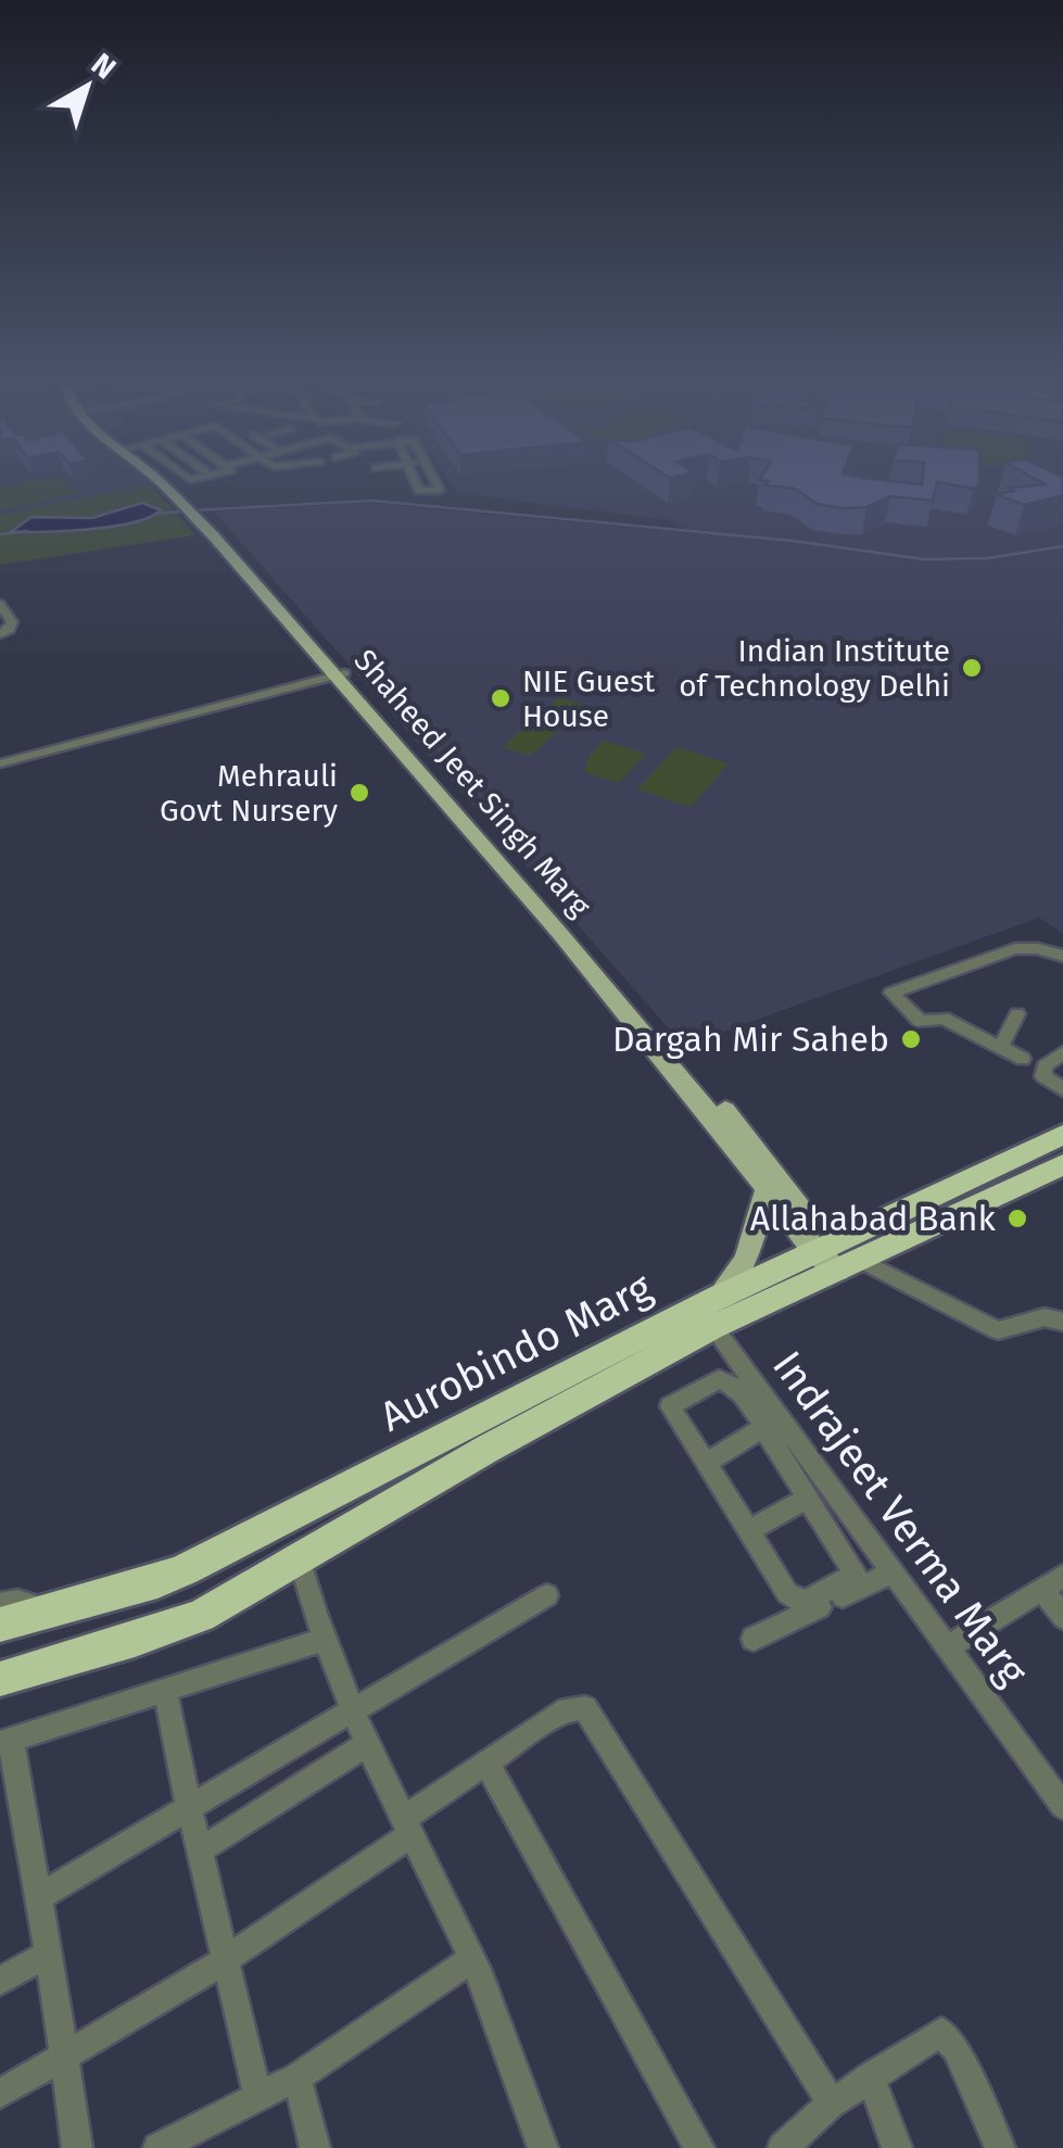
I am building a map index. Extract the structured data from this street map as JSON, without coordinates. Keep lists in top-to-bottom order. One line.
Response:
{"streets":{"highway":["Aurobindo Marg"],"main road":["Shaheed Jeet Singh Marg"],"street":["Indrajeet Verma Marg"]},"crossings":[["Shaheed Jeet Singh Marg","Aurobindo Marg"],["Aurobindo Marg","Indrajeet Verma Marg"]],"places":["Indian Institute of Technology Delhi","NIE Guest House","Mehrauli Govt Nursery","Dargah Mir Saheb","Allahabad Bank"],"north":"top right"}
